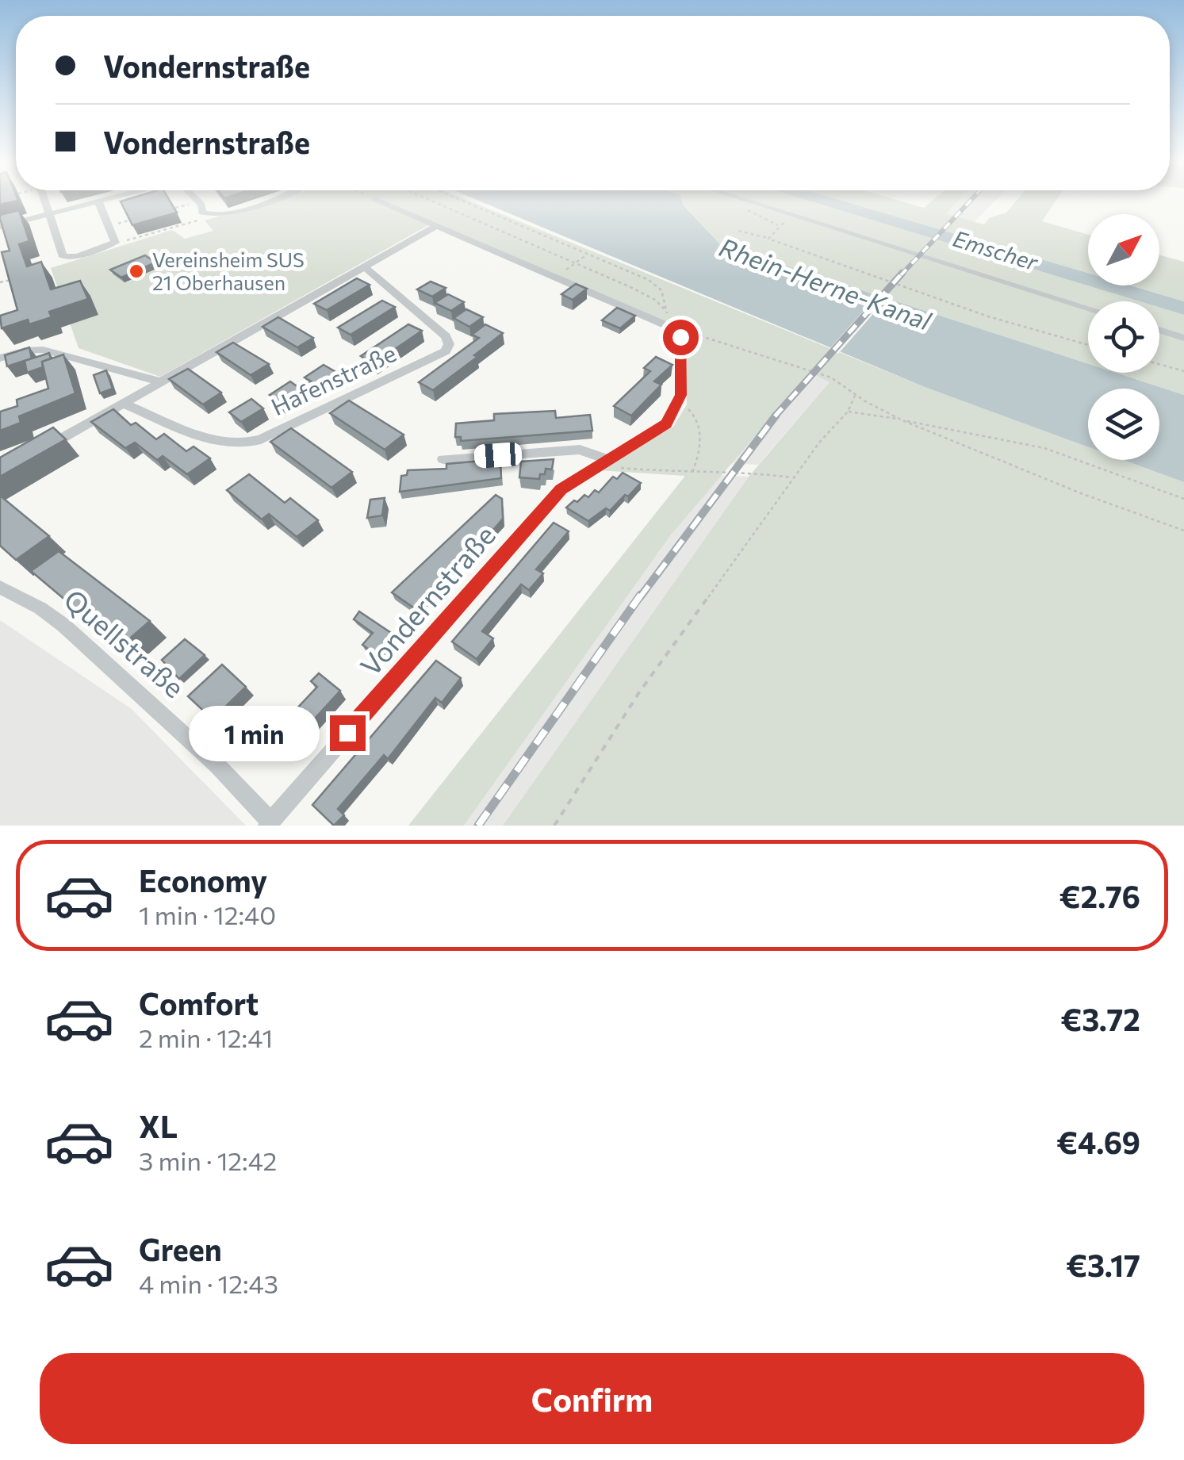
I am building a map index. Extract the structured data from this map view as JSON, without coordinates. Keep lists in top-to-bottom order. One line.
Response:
{"streets":{"street":["Hafenstraße","Vondernstraße","Quellstraße"]},"crossings":[["Vondernstraße","Quellstraße"]],"water":["Emscher","Rhein-Herne-Kanal"],"places":["Vereinsheim SUS 21 Oberhausen"],"north":"top right","page":{"banner":["Vondernstraße","Vondernstraße"],"bubble":"1 min","list":[{"name":"Economy","note":"1 min · 12:40","value":"€2.76"},{"name":"Comfort","note":"2 min · 12:41","value":"€3.72"},{"name":"XL","note":"3 min · 12:42","value":"€4.69"},{"name":"Green","note":"4 min · 12:43","value":"€3.17"}],"buttons":"Confirm"}}
